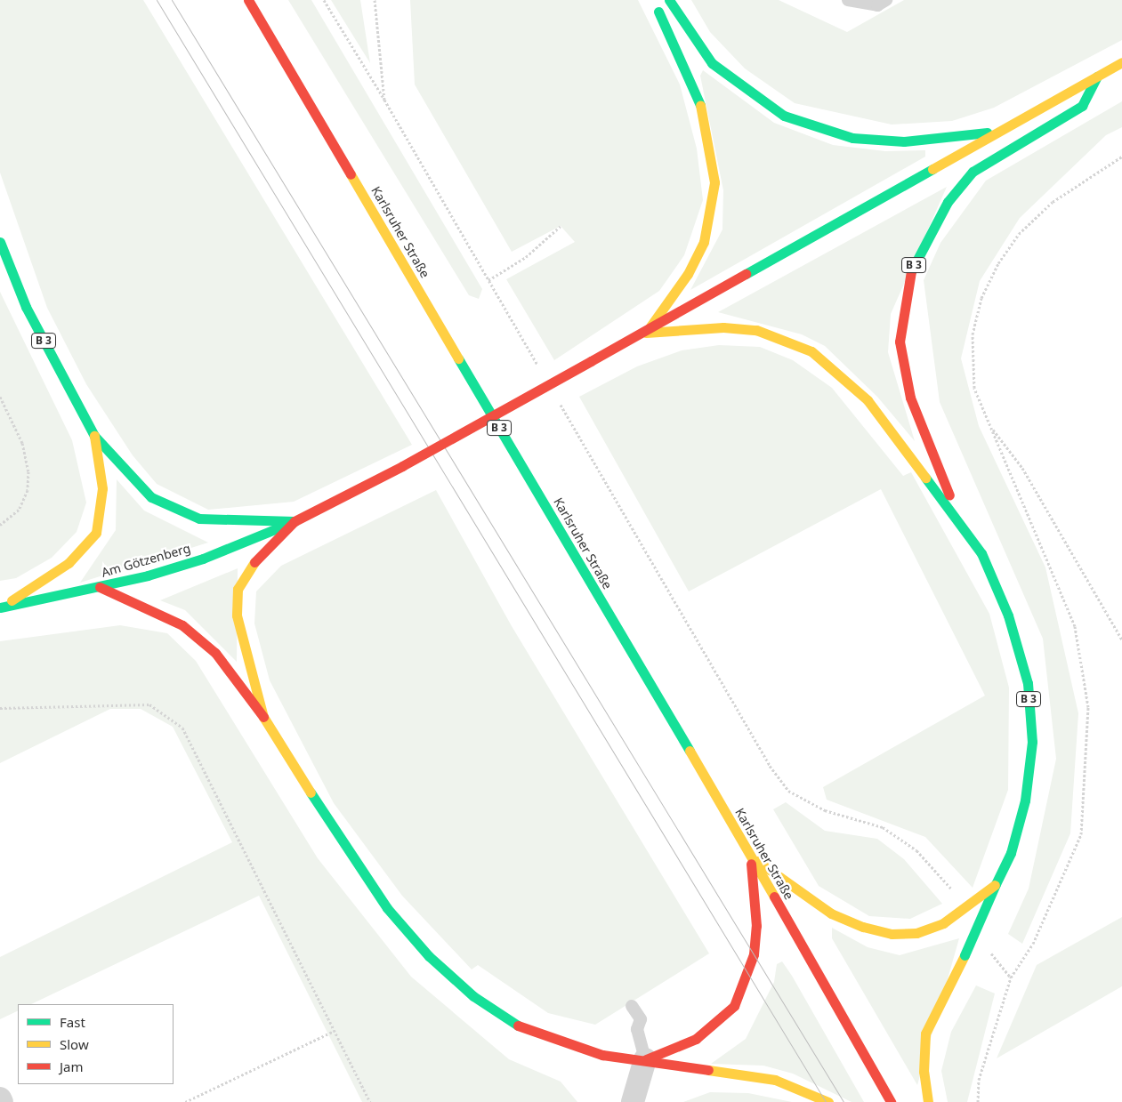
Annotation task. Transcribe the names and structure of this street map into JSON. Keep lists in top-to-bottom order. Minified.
{"streets":{"main road":["Karlsruher Straße","B 3","Am Götzenberg"]},"crossings":[["B 3","Am Götzenberg"]],"legend":["Fast","Slow","Jam"]}
